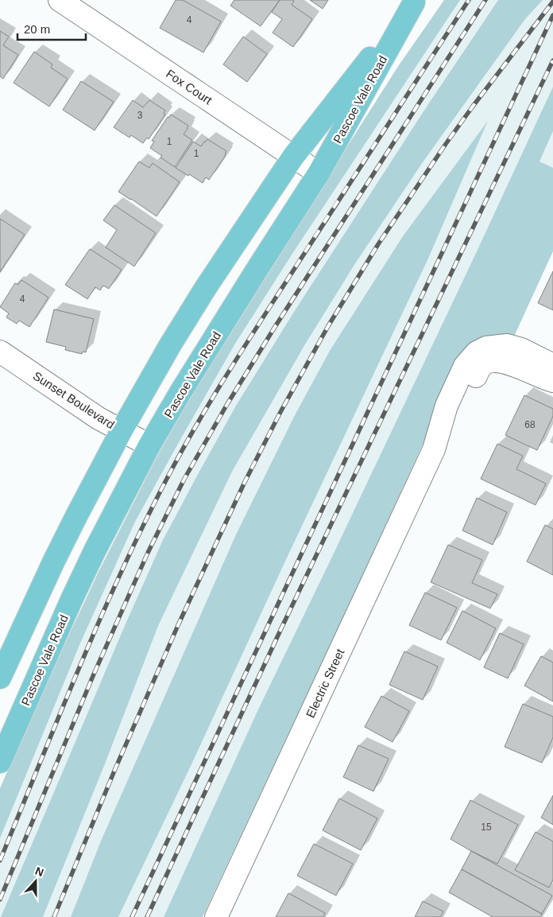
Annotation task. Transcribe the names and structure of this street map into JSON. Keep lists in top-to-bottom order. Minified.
{"streets":{"main road":["Pascoe Vale Road"],"street":["Fox Court","Sunset Boulevard","Electric Street"]},"crossings":[["Fox Court","Pascoe Vale Road"],["Pascoe Vale Road","Sunset Boulevard"]],"house_numbers":["4","3","1","1","4","68","15"],"scale_bar":"20 m","north":"top"}
